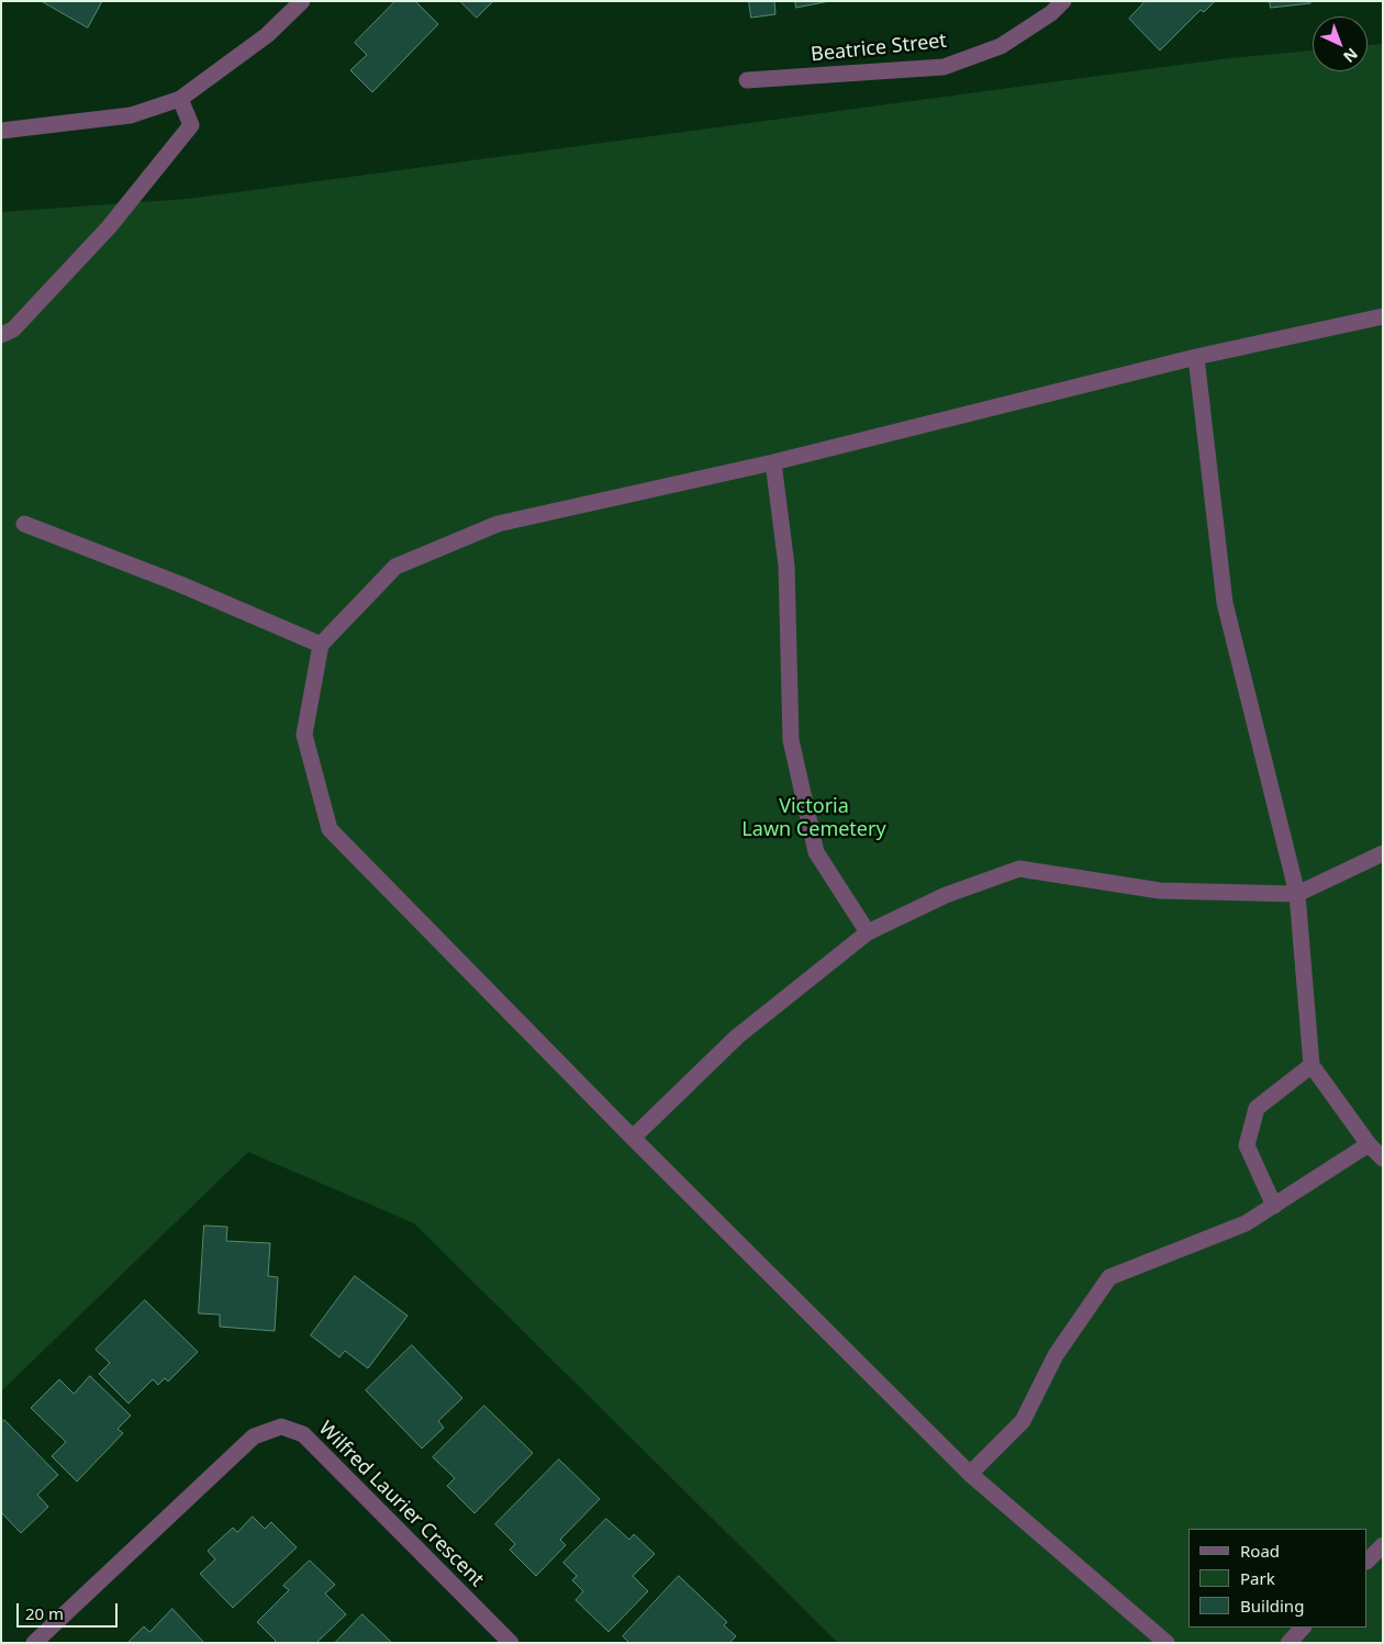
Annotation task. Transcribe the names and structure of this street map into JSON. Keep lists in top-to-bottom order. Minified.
{"streets":{"street":["Beatrice Street","Wilfred Laurier Crescent"]},"parks":["Victoria Lawn Cemetery"],"legend":["Road","Park","Building"],"scale_bar":"20 m","north":"bottom right"}
